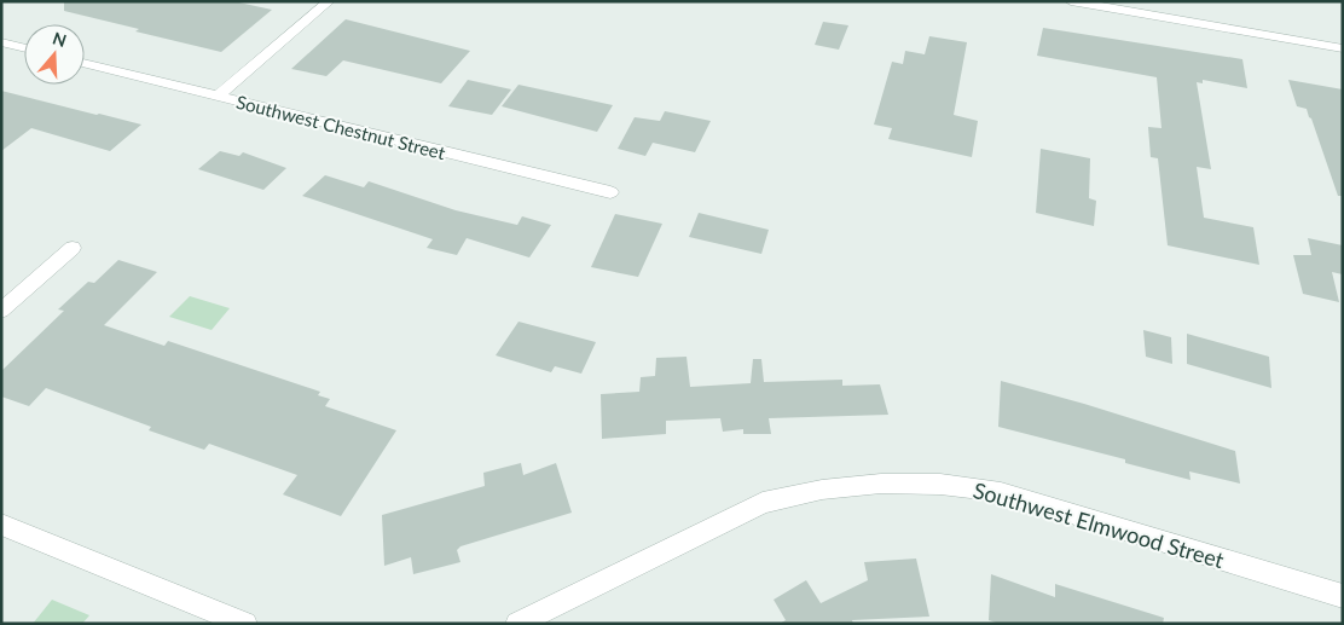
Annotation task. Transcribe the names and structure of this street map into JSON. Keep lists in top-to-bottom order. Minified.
{"streets":{"street":["Southwest Chestnut Street","Southwest Elmwood Street"]},"north":"top"}
